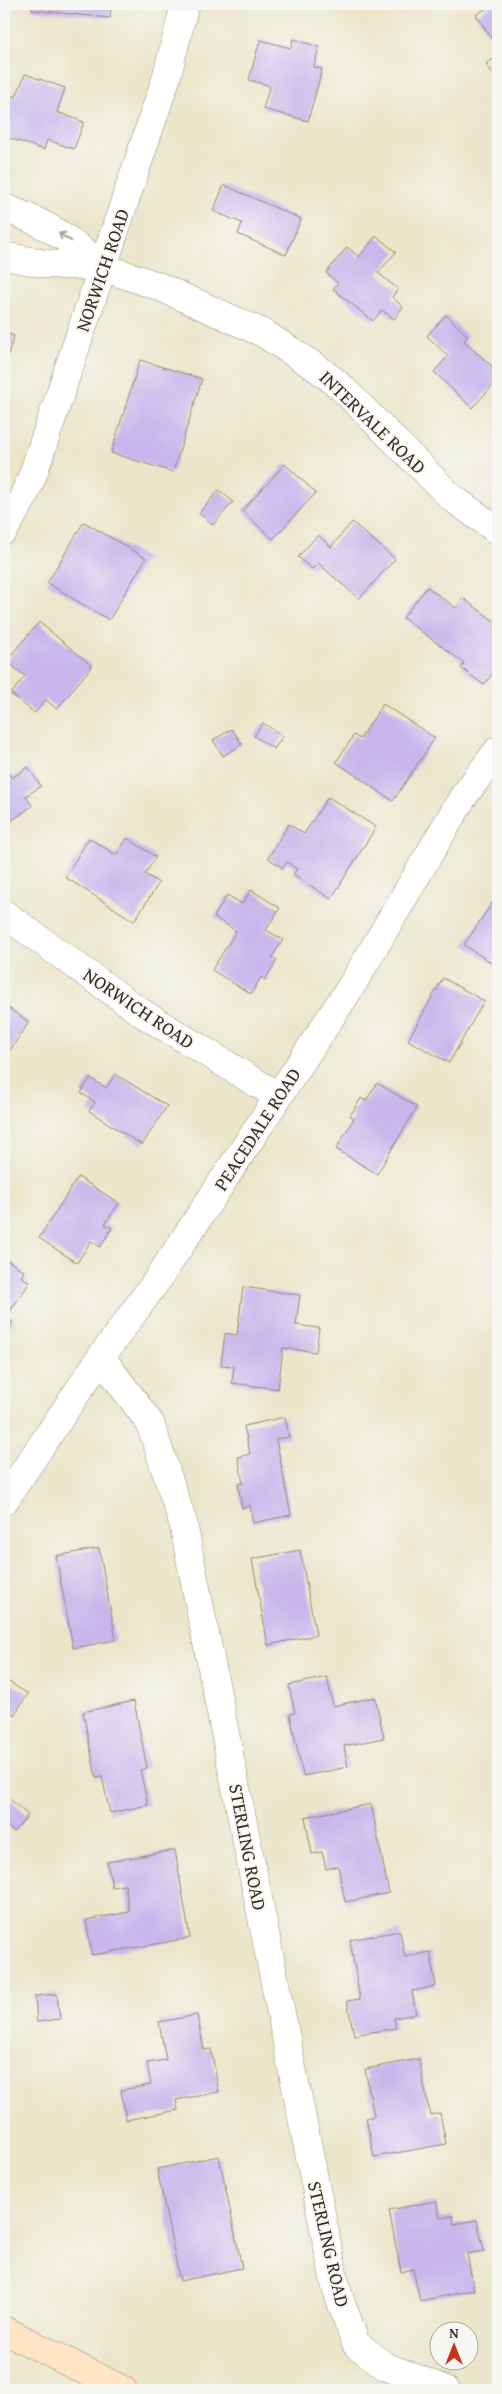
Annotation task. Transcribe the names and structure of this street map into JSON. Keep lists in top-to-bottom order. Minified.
{"streets":{"street":["NORWICH ROAD","INTERVALE ROAD","PEACEDALE ROAD","STERLING ROAD"]},"crossings":[["NORWICH ROAD","INTERVALE ROAD"],["NORWICH ROAD","PEACEDALE ROAD"],["PEACEDALE ROAD","STERLING ROAD"]],"north":"top"}
